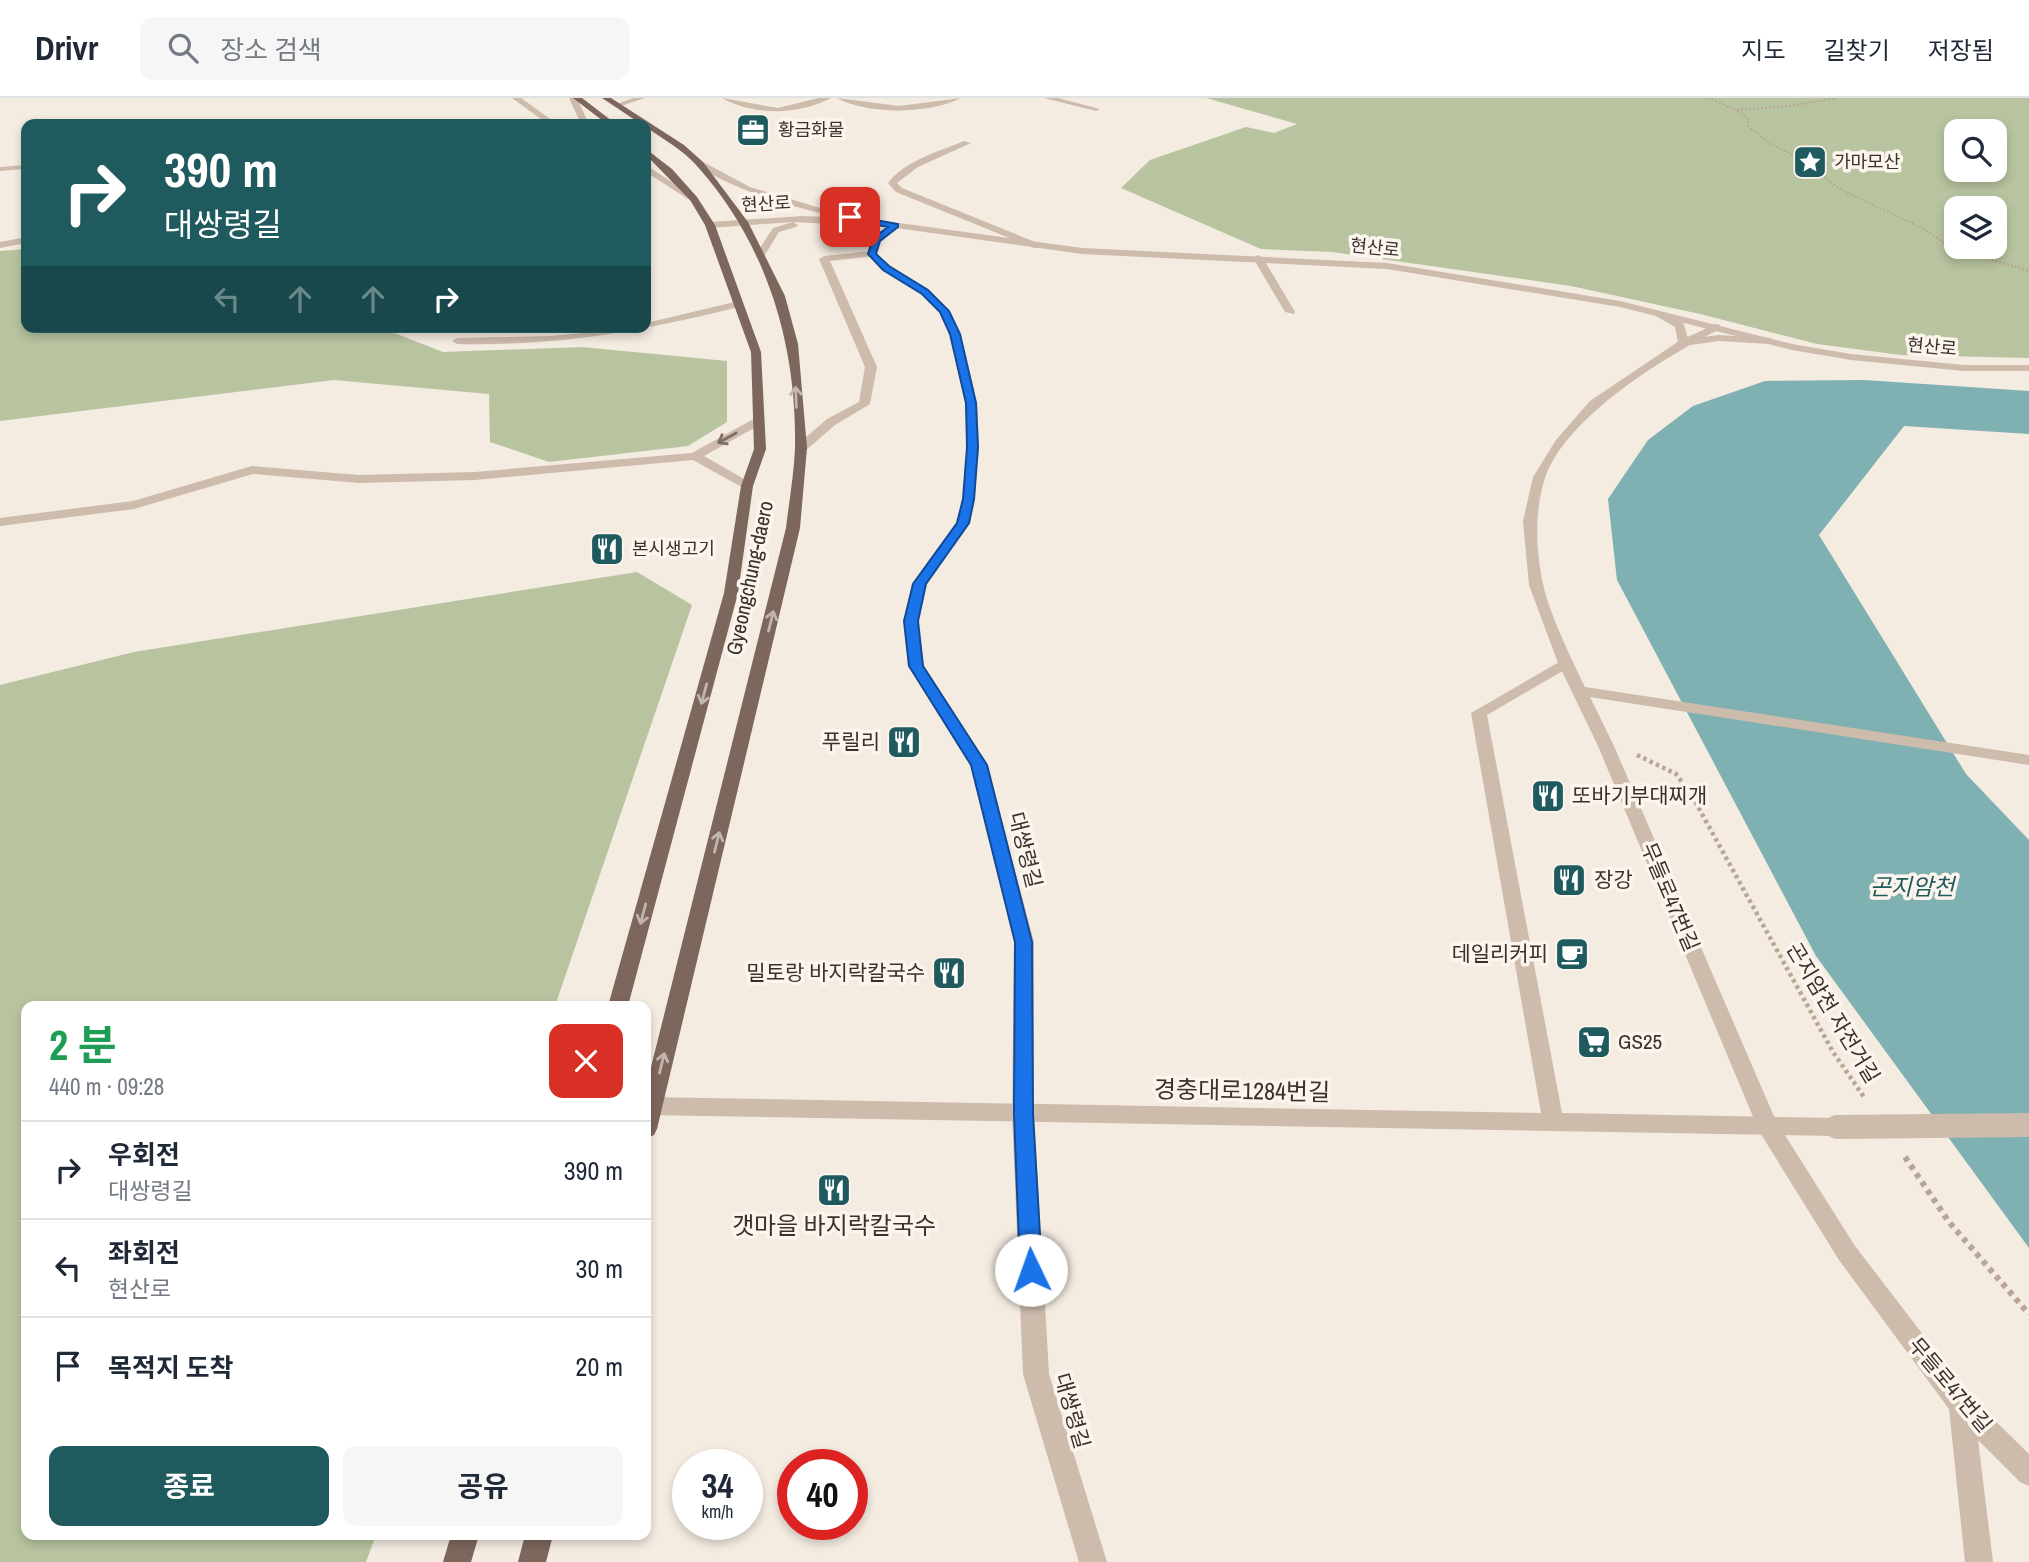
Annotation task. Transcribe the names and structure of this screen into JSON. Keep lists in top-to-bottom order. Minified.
{"streets":{"main road":["Gyeongchung-daero"],"street":["현산로","대쌍령길","무들로47번길","경충대로1284번길"],"path":["곤지암천 자전거길"]},"crossings":[["현산로","Gyeongchung-daero"],["현산로","무들로47번길"],["대쌍령길","경충대로1284번길"],["무들로47번길","곤지암천 자전거길"],["무들로47번길","경충대로1284번길"]],"water":["곤지암천"],"places":{"office":["황금화물"],"place":["가마모산"],"restaurant":["본시생고기","푸릴리","또바기부대찌개","장강","밀토랑 바지락칼국수","갯마을 바지락칼국수"],"cafe":["데일리커피"],"supermarket":["GS25"]},"page":{"header":"Drivr","search":"장소 검색","nav":["지도","길찾기","저장됨"],"turn":["390 m","대쌍령길"],"heading":["2 분","440 m · 09:28"],"list":[{"name":"우회전","note":"대쌍령길","value":"390 m"},{"name":"좌회전","note":"현산로","value":"30 m"},{"name":"목적지 도착","value":"20 m"}],"buttons":["종료","공유"],"speed":"34 km/h","limit":"40"}}
